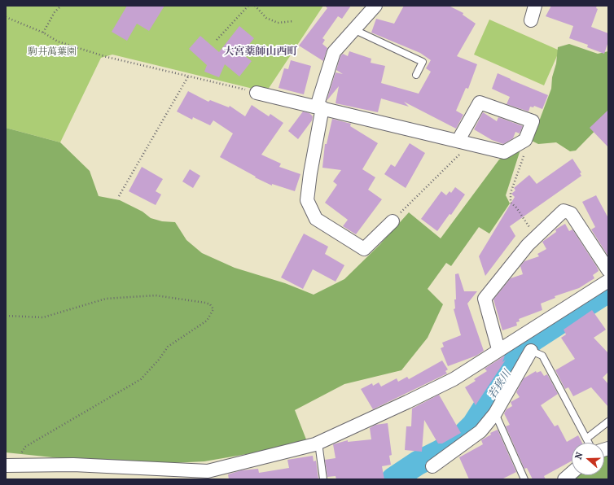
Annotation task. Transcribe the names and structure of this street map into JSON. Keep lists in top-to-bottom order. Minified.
{"districts":["大宮薬師山西町"],"water":["若狭川"],"parks":["駒井萬葉園"],"north":"left"}
